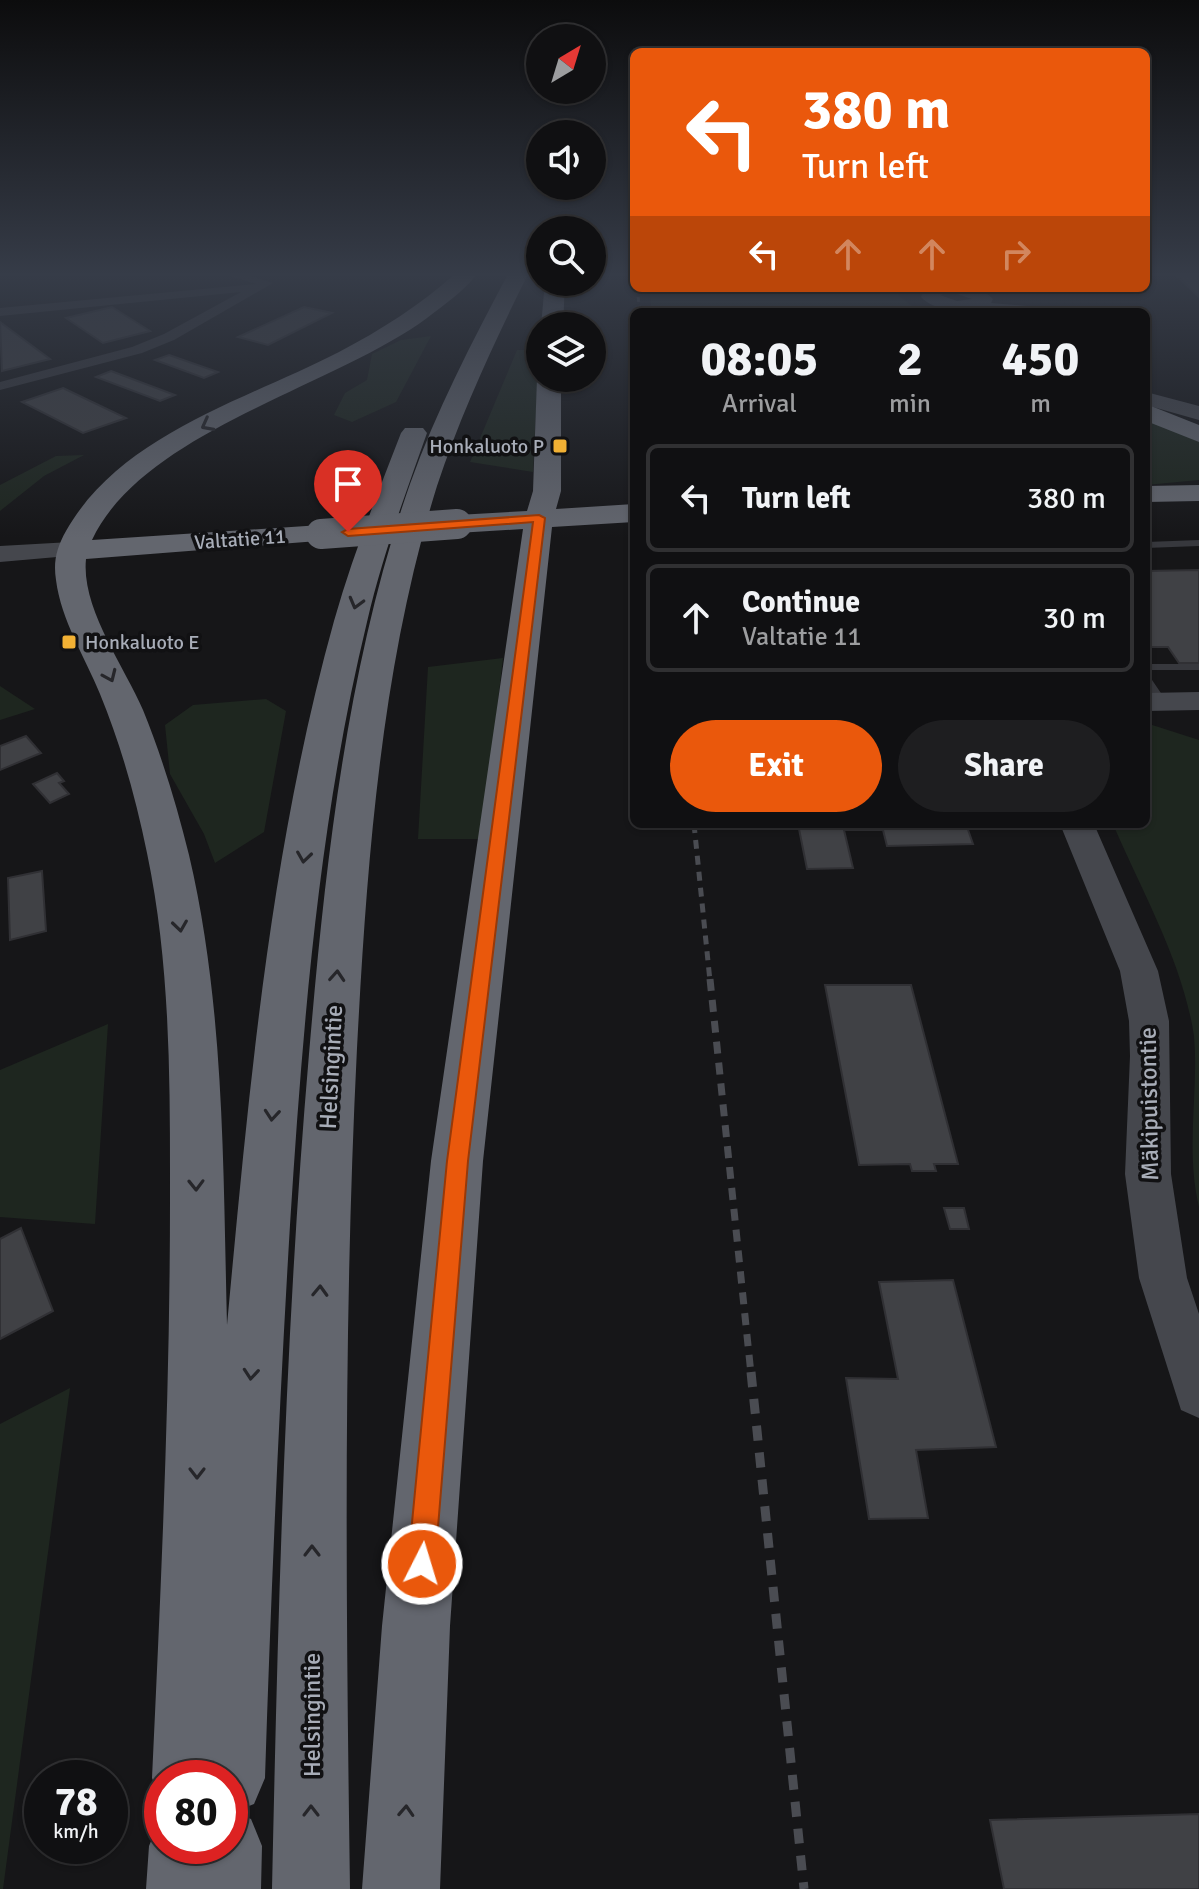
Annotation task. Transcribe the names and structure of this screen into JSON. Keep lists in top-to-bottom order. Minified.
{"streets":{"highway":["Valtatie 11","Helsingintie"],"street":["Mäkipuistontie"]},"places":{"transit":["Honkaluoto P","Honkaluoto E"]},"north":"top right","page":{"turn":["380 m","Turn left"],"eta":["08:05","Arrival","2","min","450","m"],"list":[{"name":"Turn left","value":"380 m"},{"name":"Continue","note":"Valtatie 11","value":"30 m"}],"buttons":["Exit","Share"],"speed":"78 km/h","limit":"80"}}
